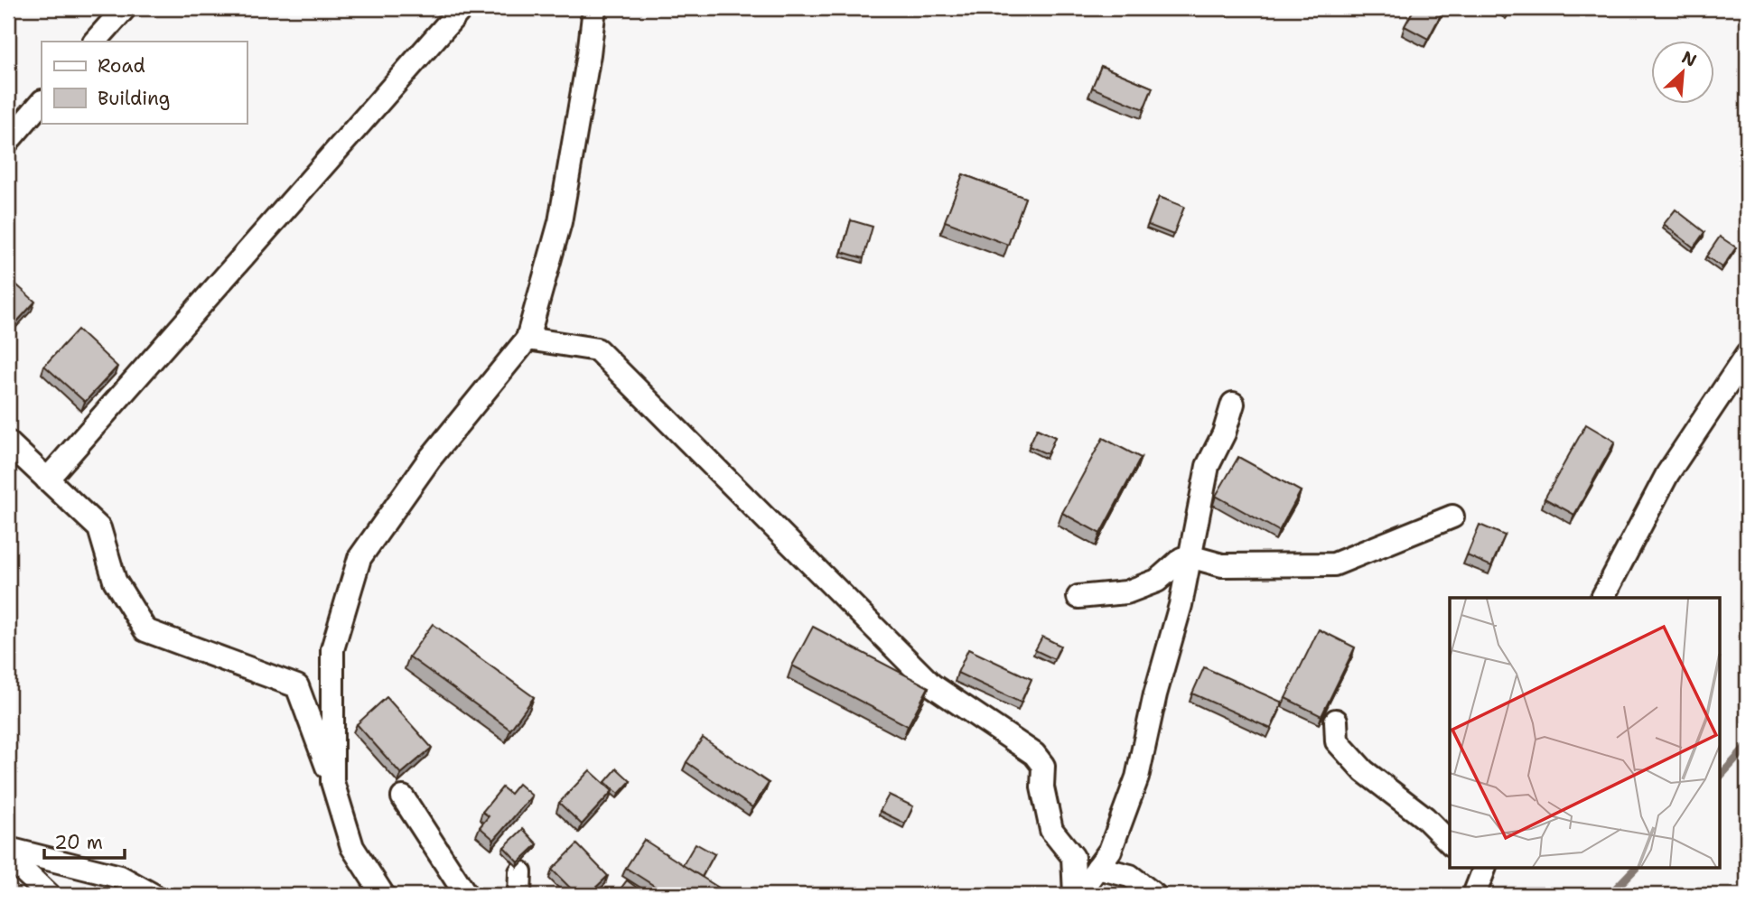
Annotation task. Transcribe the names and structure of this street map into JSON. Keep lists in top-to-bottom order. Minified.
{"legend":["Road","Building"],"scale_bar":"20 m","north":"top right"}
